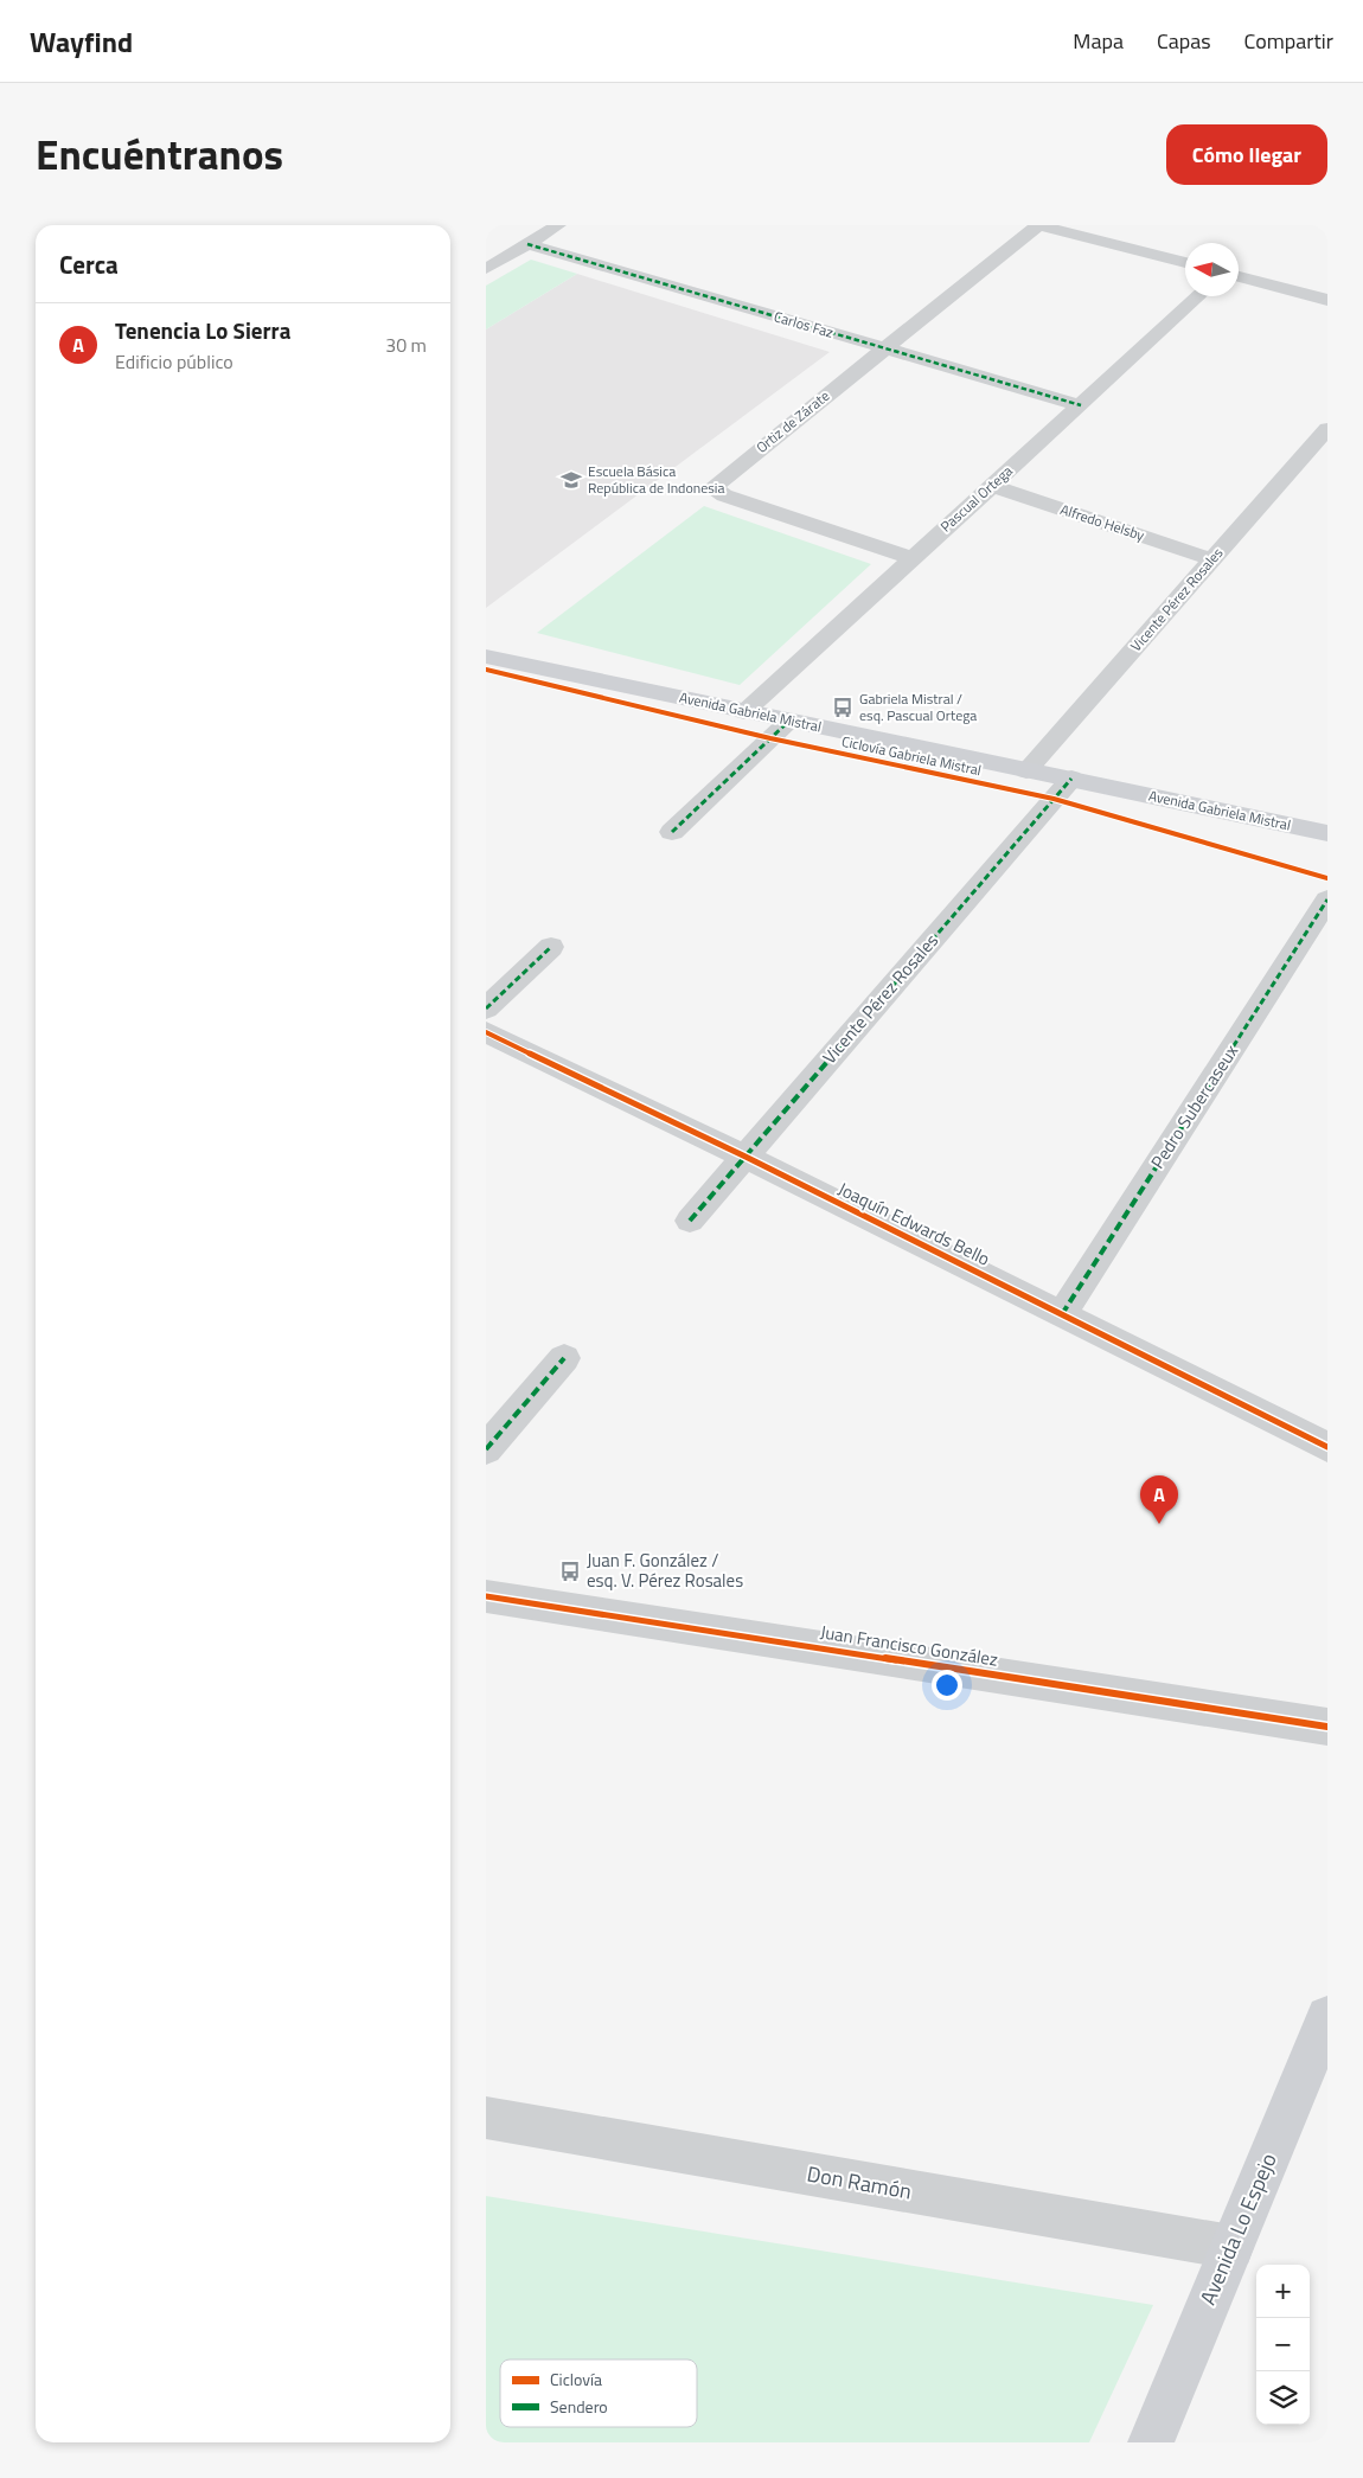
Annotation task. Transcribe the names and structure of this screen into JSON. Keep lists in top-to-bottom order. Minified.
{"streets":{"main road":["Avenida Gabriela Mistral","Avenida Lo Espejo"],"street":["Carlos Faz","Ortiz de Zárate","Pascual Ortega","Alfredo Helsby","Vicente Pérez Rosales","Pedro Subercaseux","Joaquín Edwards Bello","Juan Francisco González","Don Ramón"],"cycle path":["Ciclovía Gabriela Mistral"]},"crossings":[["Carlos Faz","Ortiz de Zárate"],["Carlos Faz","Pascual Ortega"],["Ortiz de Zárate","Pascual Ortega"],["Pascual Ortega","Alfredo Helsby"],["Pascual Ortega","Avenida Gabriela Mistral"],["Alfredo Helsby","Vicente Pérez Rosales"],["Vicente Pérez Rosales","Avenida Gabriela Mistral"],["Vicente Pérez Rosales","Joaquín Edwards Bello"],["Pedro Subercaseux","Joaquín Edwards Bello"],["Don Ramón","Avenida Lo Espejo"]],"places":{"school or university":["Escuela Básica República de Indonesia"],"bus stop":["Gabriela Mistral / esq. Pascual Ortega","Juan F. González / esq. V. Pérez Rosales"]},"legend":["Ciclovía","Sendero"],"north":"left","page":{"header":"Wayfind","nav":["Mapa","Capas","Compartir"],"title":"Encuéntranos","buttons":"Cómo llegar","heading":"Cerca","list":[{"mark":"A","name":"Tenencia Lo Sierra","note":"Edificio público","value":"30 m"}],"pins":"A","map_buttons":["+","−"]}}
